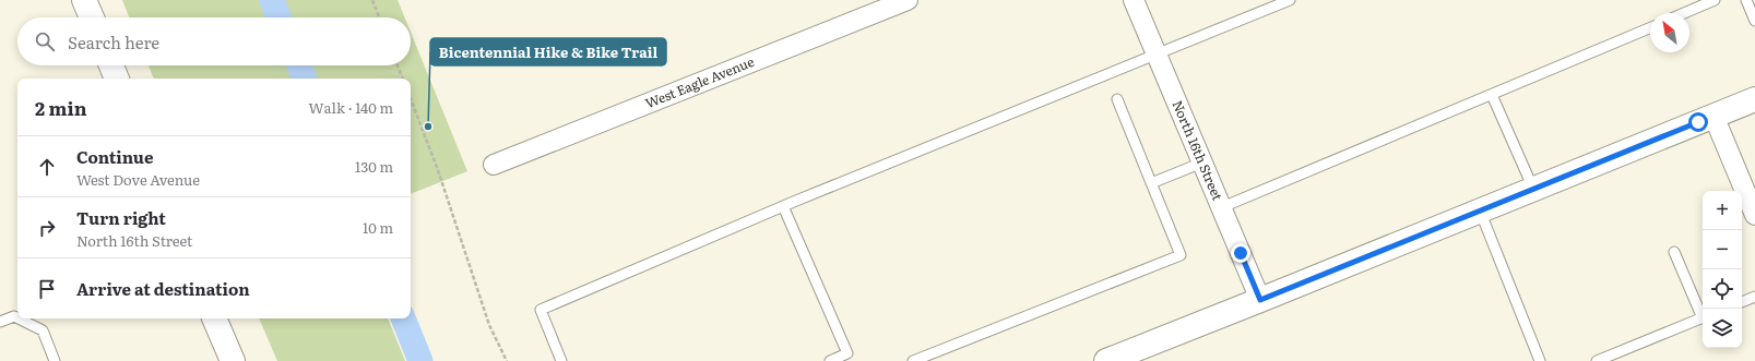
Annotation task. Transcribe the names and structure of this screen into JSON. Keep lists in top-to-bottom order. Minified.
{"streets":{"street":["West Eagle Avenue","North 16th Street"]},"places":["Bicentennial Hike & Bike Trail"],"north":"top left","page":{"search":"Search here","heading":["2 min","Walk · 140 m"],"list":[["Continue","West Dove Avenue","130 m"],["Turn right","North 16th Street","10 m"],"Arrive at destination"],"map_buttons":["+","−"]}}
